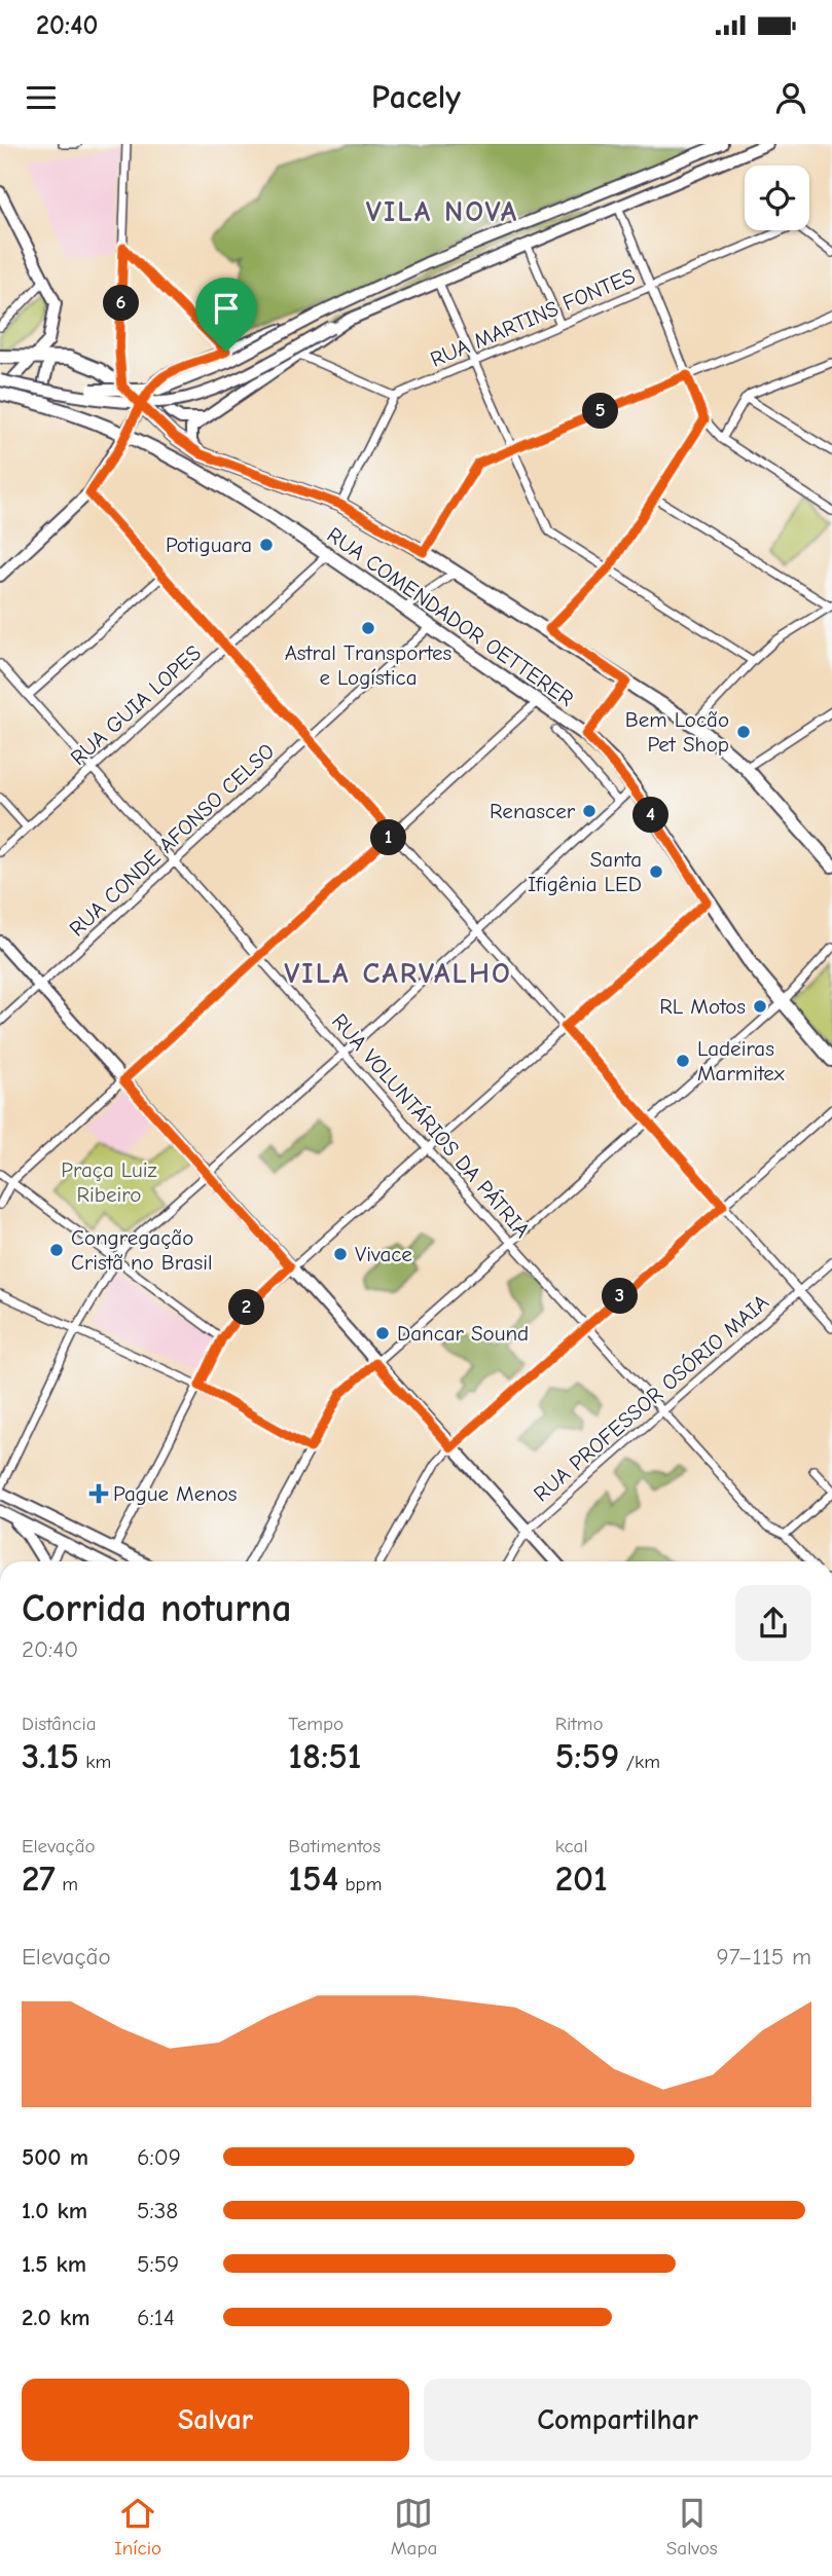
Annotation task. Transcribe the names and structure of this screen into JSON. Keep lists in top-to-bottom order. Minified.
{"streets":{"main road":["RUA COMENDADOR OETTERER"],"street":["RUA MARTINS FONTES","RUA GUIA LOPES","RUA CONDE AFONSO CELSO","RUA VOLUNTÁRIOS DA PÁTRIA","RUA PROFESSOR OSÓRIO MAIA"]},"crossings":[["RUA COMENDADOR OETTERER","RUA GUIA LOPES"],["RUA COMENDADOR OETTERER","RUA CONDE AFONSO CELSO"],["RUA GUIA LOPES","RUA VOLUNTÁRIOS DA PÁTRIA"],["RUA CONDE AFONSO CELSO","RUA VOLUNTÁRIOS DA PÁTRIA"],["RUA VOLUNTÁRIOS DA PÁTRIA","RUA PROFESSOR OSÓRIO MAIA"]],"districts":["VILA NOVA","VILA CARVALHO"],"parks":["Praça Luiz Ribeiro"],"places":{"other":["Potiguara","Astral Transportes e Logística","Bem Locão Pet Shop","Renascer","Santa Ifigênia LED","RL Motos","Ladeiras Marmitex","Congregação Cristã no Brasil","Vivace","Dancar Sound"],"health":["Pague Menos"]},"page":{"status":"20:40","header":"Pacely","pins":["6","5","4","1","3","2"],"heading":["Corrida noturna","20:40"],"stats":[["Distância","3.15 km"],["Tempo","18:51"],["Ritmo","5:59 /km"],["Elevação","27 m"],["Batimentos","154 bpm"],["kcal","201"]],"chart":["Elevação","97–115 m"],"list":[{"name":"500 m","note":"6:09"},{"name":"1.0 km","note":"5:38"},{"name":"1.5 km","note":"5:59"},{"name":"2.0 km","note":"6:14"}],"buttons":["Salvar","Compartilhar"],"tabs":["Início","Mapa","Salvos"]}}
